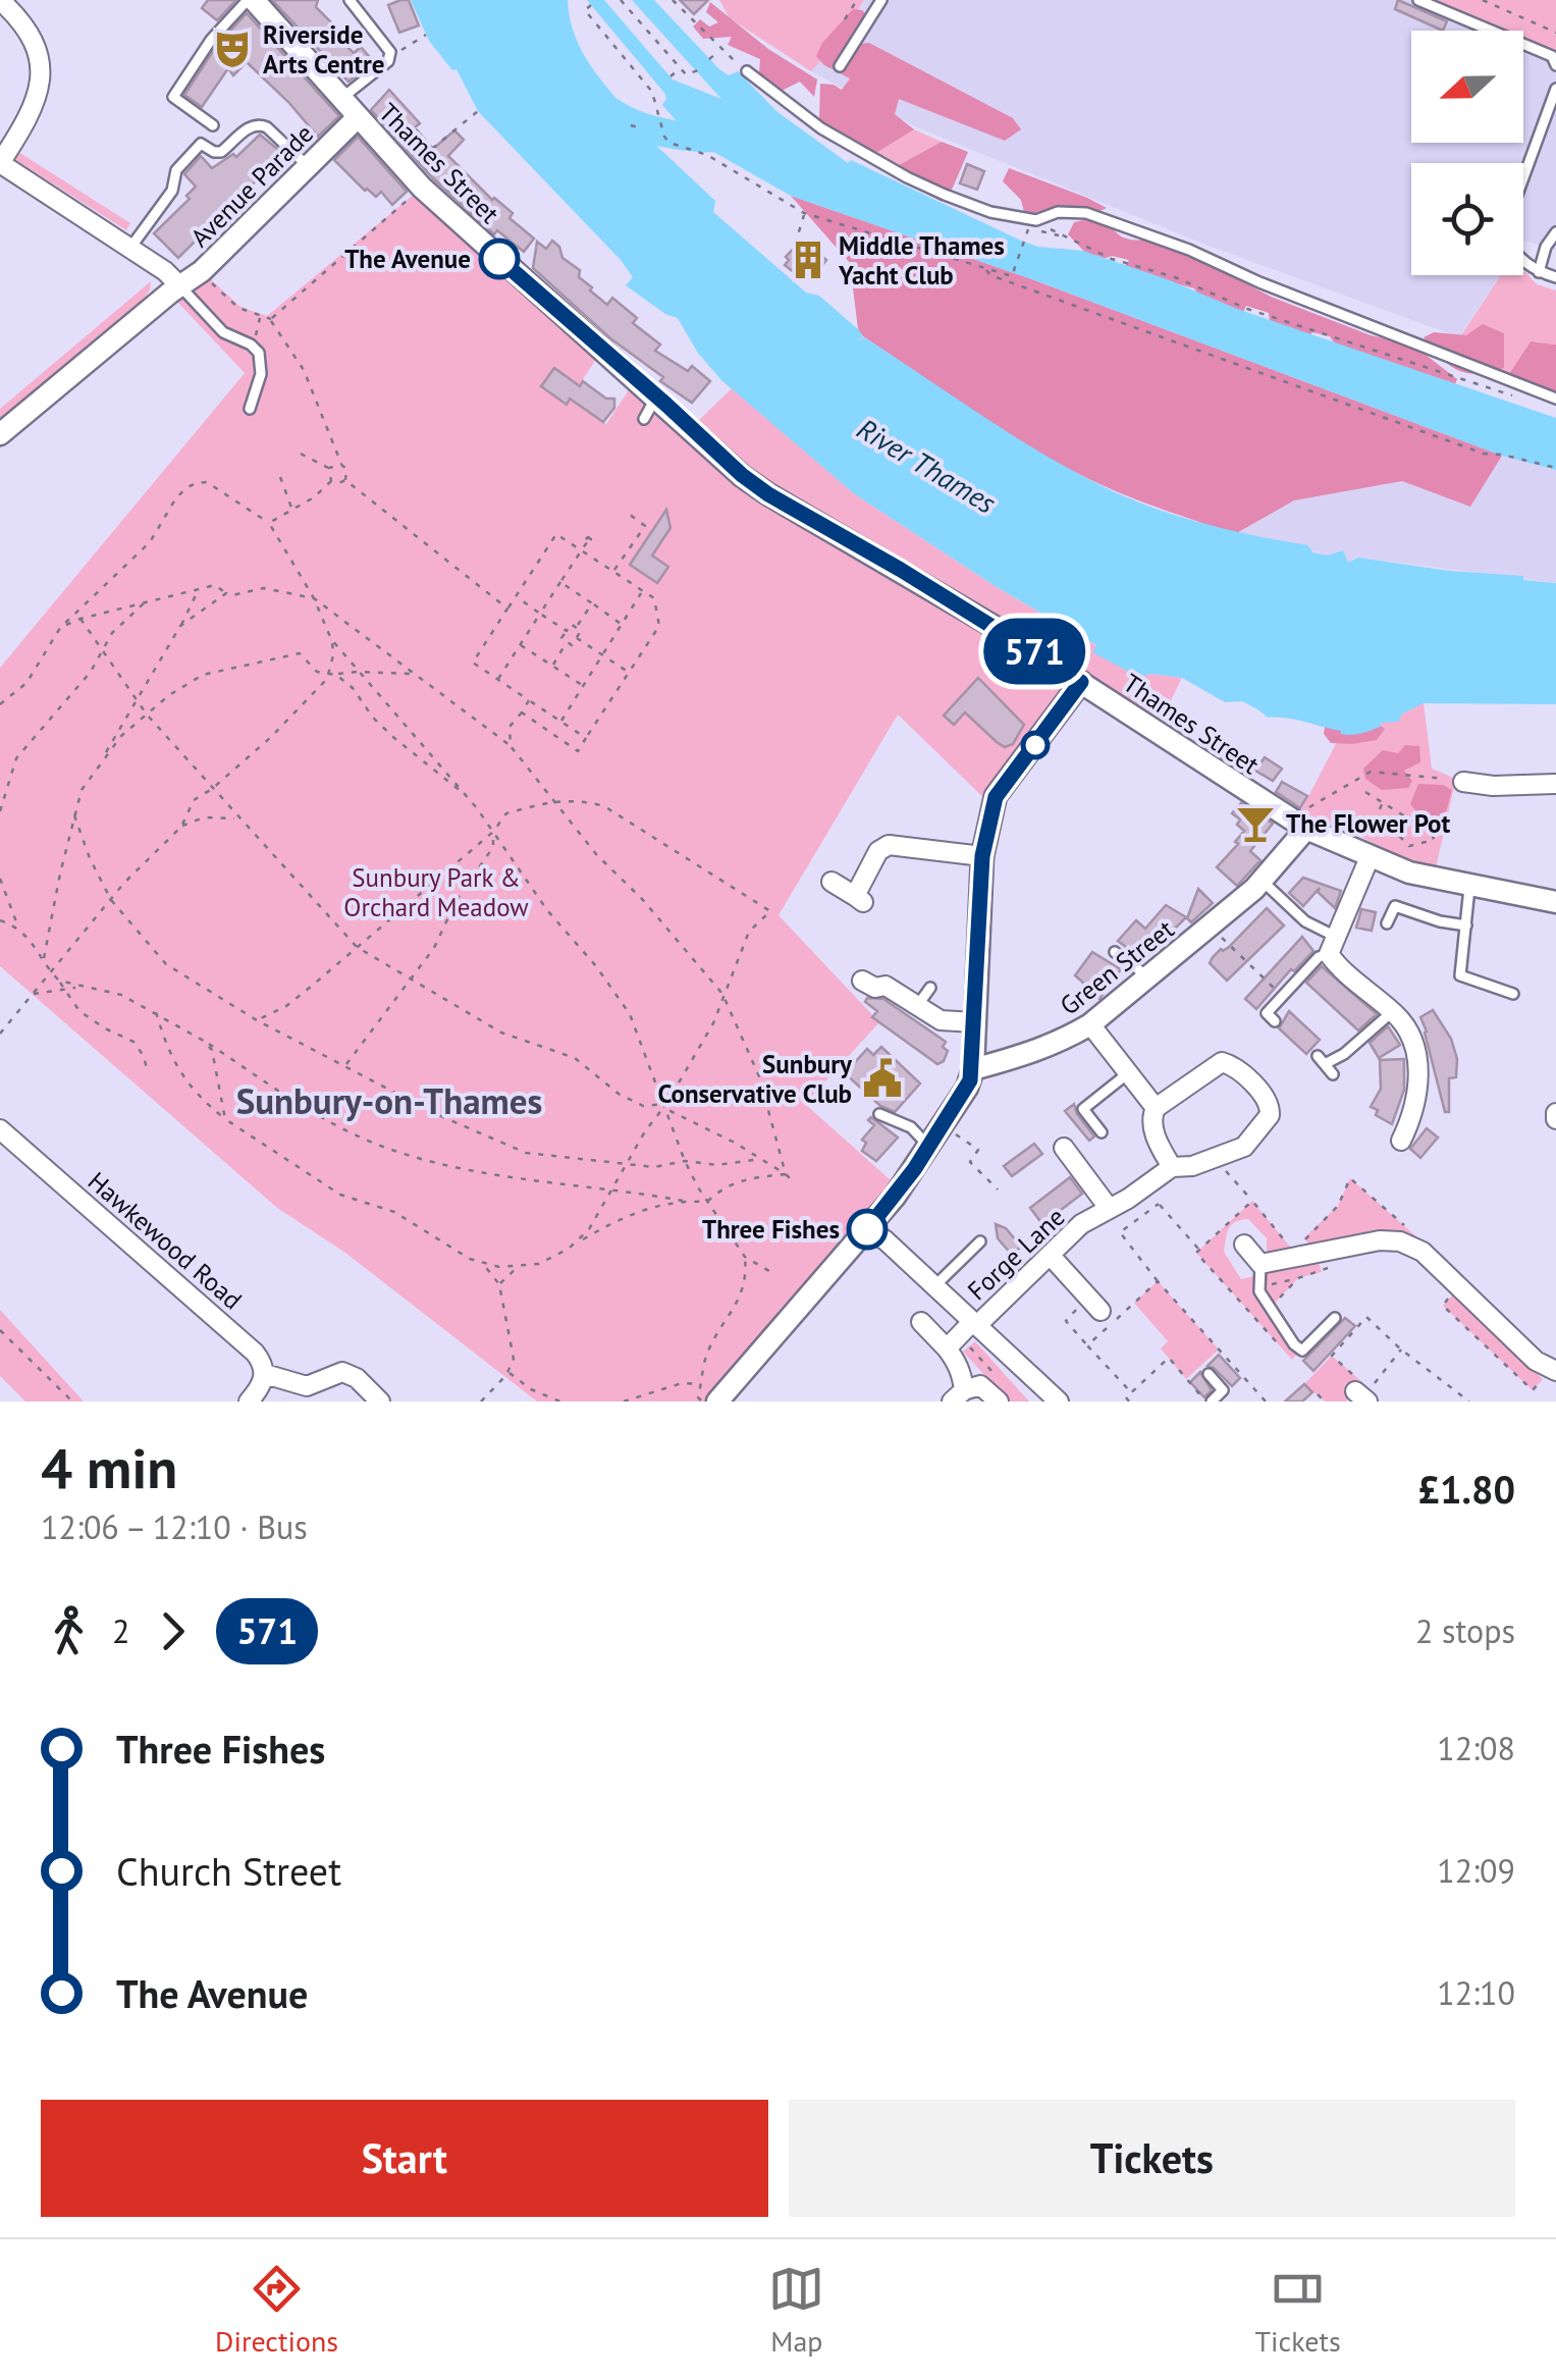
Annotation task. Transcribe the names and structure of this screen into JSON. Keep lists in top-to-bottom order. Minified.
{"streets":{"street":["Thames Street","Avenue Parade","Green Street","Hawkewood Road","Forge Lane"]},"crossings":[["Thames Street","Avenue Parade"],["Thames Street","Green Street"]],"districts":["Sunbury-on-Thames"],"water":["River Thames"],"parks":["Sunbury Park & Orchard Meadow"],"places":{"theatre":["Riverside Arts Centre"],"other":["The Avenue","Three Fishes"],"building":["Middle Thames Yacht Club"],"bar":["The Flower Pot"],"public building":["Sunbury Conservative Club"]},"lines":["bus line 571"],"north":"left","page":{"on_map":"571","heading":["4 min","12:06 – 12:10 · Bus","£1.80"],"legs":["2","571","2 stops"],"list":[{"name":"Three Fishes","value":"12:08"},{"name":"Church Street","value":"12:09"},{"name":"The Avenue","value":"12:10"}],"buttons":["Start","Tickets"],"tabs":["Directions","Map","Tickets"]}}
